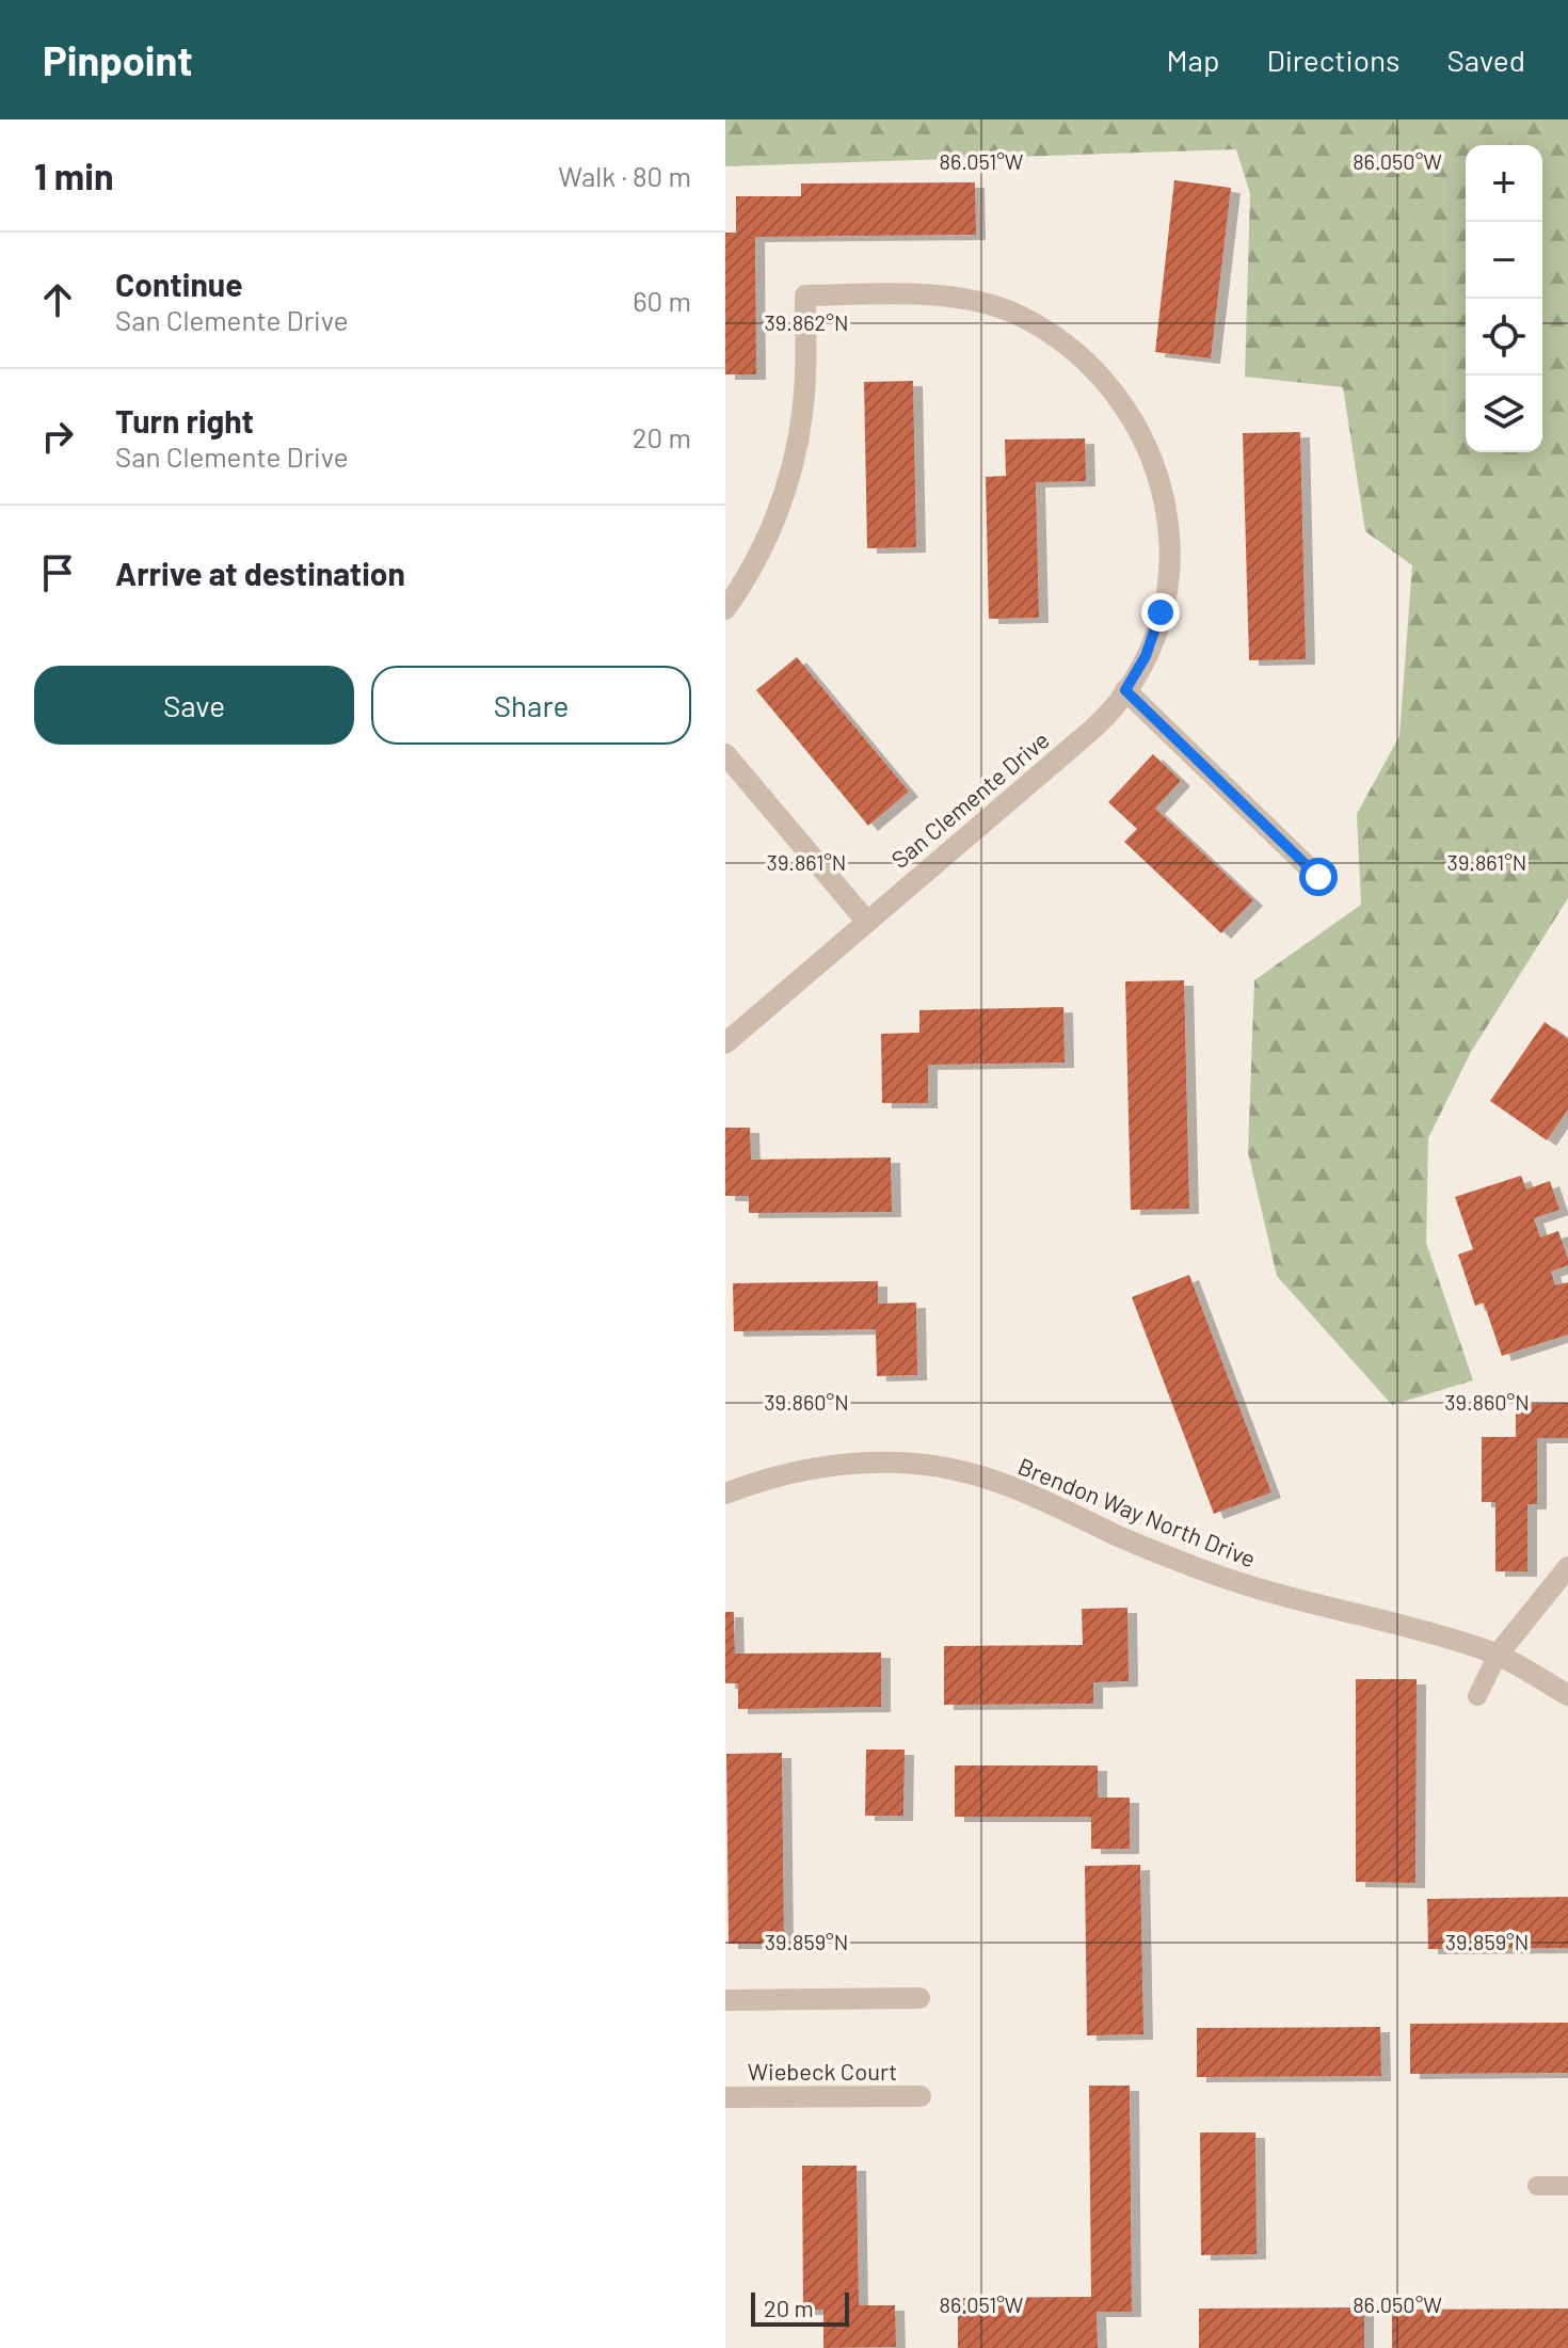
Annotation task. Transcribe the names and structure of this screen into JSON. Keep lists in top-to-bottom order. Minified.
{"streets":{"street":["San Clemente Drive","Brendon Way North Drive","Wiebeck Court"]},"scale_bar":"20 m","page":{"header":"Pinpoint","nav":["Map","Directions","Saved"],"heading":["1 min","Walk · 80 m"],"map_buttons":["+","−"],"list":[["Continue","San Clemente Drive","60 m"],["Turn right","San Clemente Drive","20 m"],"Arrive at destination"],"buttons":["Save","Share"],"scale":"20 m"},"coordinates":["86.051°W","86.050°W","39.862°N","39.861°N","39.860°N","39.859°N"]}
